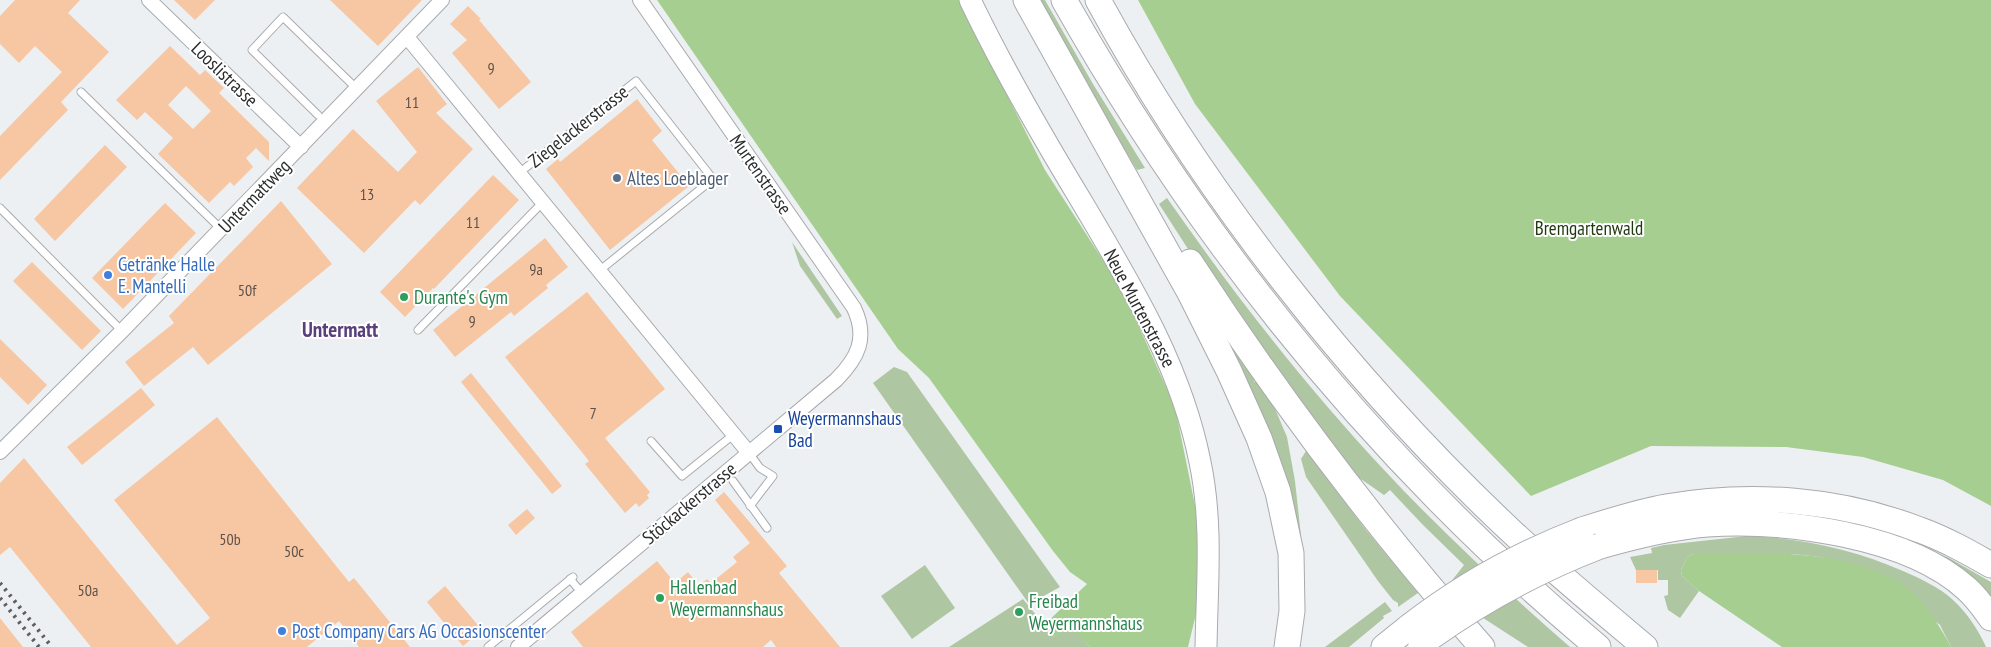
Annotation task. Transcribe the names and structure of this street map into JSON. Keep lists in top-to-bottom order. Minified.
{"streets":{"main road":["Neue Murtenstrasse"],"street":["Looslistrasse","Ziegelackerstrasse","Murtenstrasse","Untermattweg","Stöckackerstrasse"]},"crossings":[["Looslistrasse","Untermattweg"],["Ziegelackerstrasse","Untermattweg"],["Ziegelackerstrasse","Stöckackerstrasse"],["Murtenstrasse","Stöckackerstrasse"]],"districts":["Untermatt"],"parks":["Bremgartenwald"],"places":{"other":["Altes Loeblager","Getränke Halle E. Mantelli","Durante's Gym","Hallenbad Weyermannshaus","Freibad Weyermannshaus","Post Company Cars AG Occasionscenter"],"transit":["Weyermannshaus Bad"]},"house_numbers":["9","11","13","11","9a","50f","9","7","50b","50c","50a"]}
